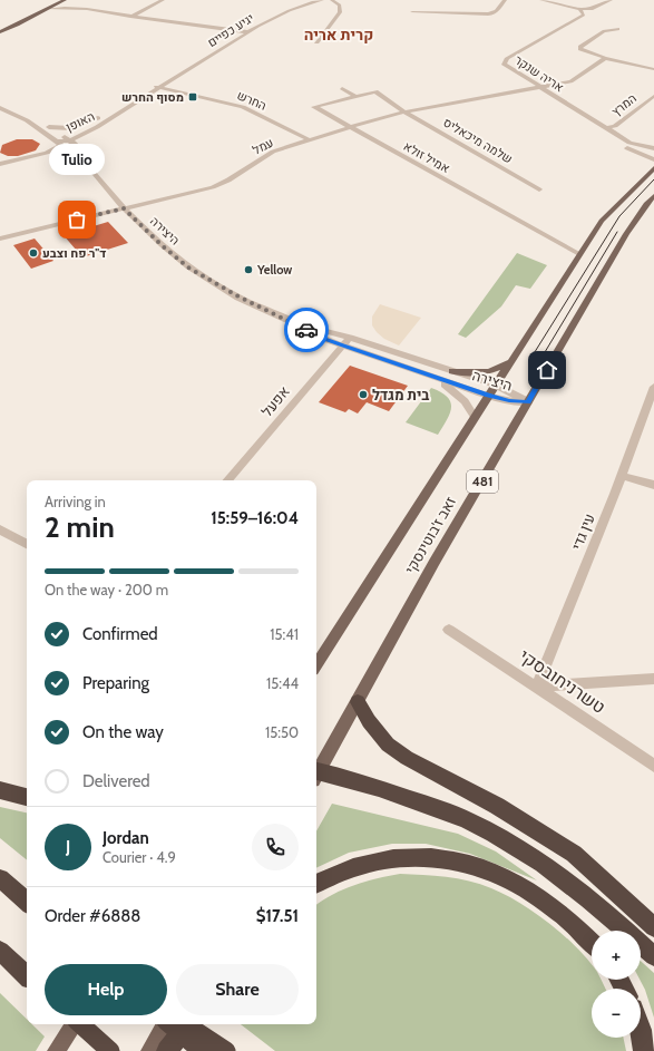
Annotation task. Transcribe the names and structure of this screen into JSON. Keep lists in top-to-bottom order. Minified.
{"streets":{"main road":["481","זאב ז'בוטינסקי"],"street":["יגיע כפיים","אריה שנקר","החרש","המרץ","האופן","שלמה מיכאליס","עמל","אמיל זולא","היצירה","אפעל","עין גדי","טשרניחובסקי"]},"crossings":[["יגיע כפיים","החרש"],["יגיע כפיים","האופן"],["אריה שנקר","המרץ"],["אריה שנקר","עמל"],["החרש","האופן"],["החרש","עמל"],["האופן","היצירה"],["שלמה מיכאליס","עמל"],["שלמה מיכאליס","אמיל זולא"],["עמל","אמיל זולא"],["עמל","היצירה"],["אמיל זולא","זאב ז'בוטינסקי"],["היצירה","אפעל"],["היצירה","זאב ז'בוטינסקי"],["עין גדי","טשרניחובסקי"]],"districts":["קרית אריה"],"places":{"transit":["מסוף החרש"],"other":["Tulio","ד\"ר פח וצבע","Yellow","בית מגדל"]},"page":{"bubble":"Tulio","heading":["2 min","Arriving in","15:59–16:04"],"panel":["Jordan","Courier · 4.9","Order #6888","$17.51"],"bar":"On the way · 200 m","list":[["Confirmed","15:41"],["Preparing","15:44"],["On the way","15:50"],"Delivered"],"round":"J","map_buttons":["+","−"],"buttons":["Help","Share"]}}
